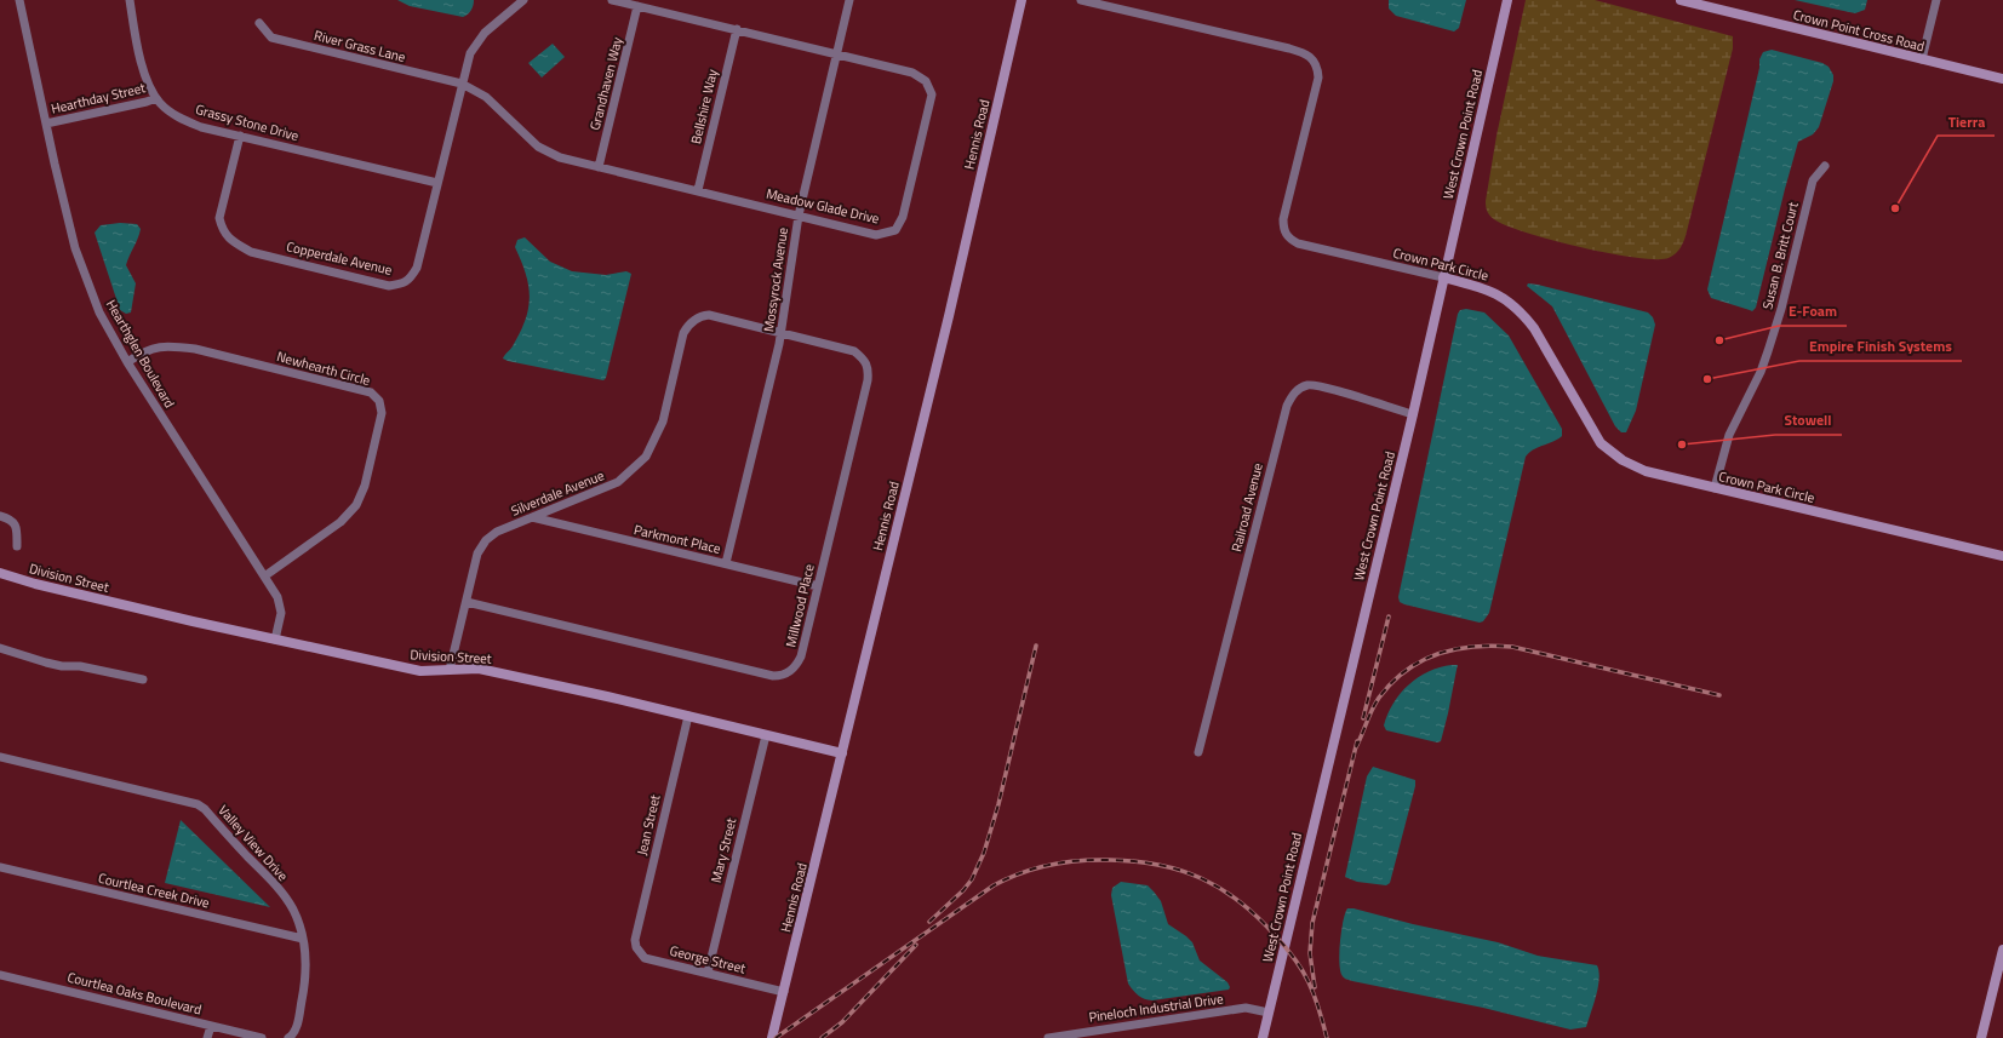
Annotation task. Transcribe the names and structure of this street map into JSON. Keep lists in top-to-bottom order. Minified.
{"streets":{"street":["Crown Point Cross Road","River Grass Lane","Grandhaven Way","Hearthday Street","Bellshire Way","Grassy Stone Drive","Hennis Road","West Crown Point Road","Meadow Glade Drive","Susan B. Britt Court","Copperdale Avenue","Crown Park Circle","Mossyrock Avenue","Hearthglen Boulevard","Newhearth Circle","Silverdale Avenue","Railroad Avenue","Parkmont Place","Division Street","Millwood Place","Jean Street","Valley View Drive","Mary Street","Courtlea Creek Drive","George Street","Courtlea Oaks Boulevard","Pineloch Industrial Drive"]},"crossings":[["River Grass Lane","Meadow Glade Drive"],["River Grass Lane","Copperdale Avenue"],["Grandhaven Way","Meadow Glade Drive"],["Hearthday Street","Grassy Stone Drive"],["Hearthday Street","Hearthglen Boulevard"],["Bellshire Way","Meadow Glade Drive"],["Grassy Stone Drive","Copperdale Avenue"],["Hennis Road","Division Street"],["Hennis Road","George Street"],["West Crown Point Road","Crown Park Circle"],["West Crown Point Road","Railroad Avenue"],["West Crown Point Road","Pineloch Industrial Drive"],["Meadow Glade Drive","Copperdale Avenue"],["Meadow Glade Drive","Mossyrock Avenue"],["Susan B. Britt Court","Crown Park Circle"],["Mossyrock Avenue","Silverdale Avenue"],["Mossyrock Avenue","Parkmont Place"],["Mossyrock Avenue","Millwood Place"],["Hearthglen Boulevard","Newhearth Circle"],["Hearthglen Boulevard","Division Street"],["Silverdale Avenue","Parkmont Place"],["Silverdale Avenue","Division Street"],["Silverdale Avenue","Millwood Place"],["Parkmont Place","Millwood Place"],["Division Street","Jean Street"],["Division Street","Mary Street"],["Jean Street","George Street"],["Valley View Drive","Courtlea Creek Drive"],["Mary Street","George Street"]],"places":["Tierra","E-Foam","Empire Finish Systems","Stowell"]}
